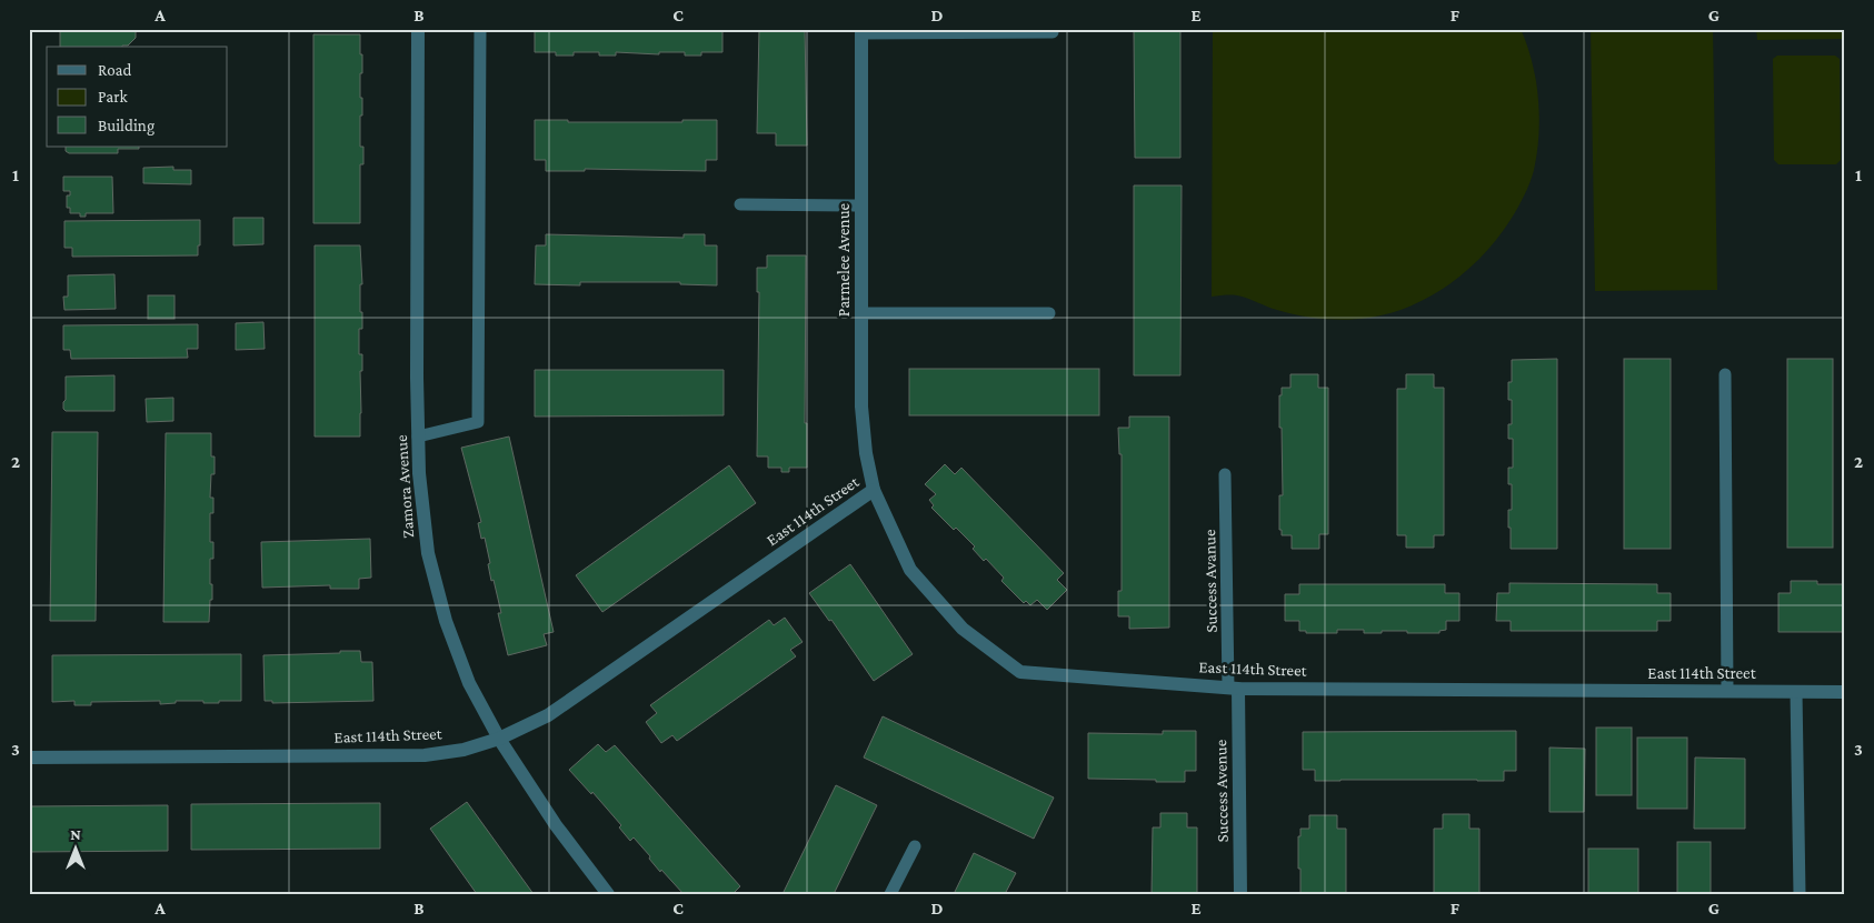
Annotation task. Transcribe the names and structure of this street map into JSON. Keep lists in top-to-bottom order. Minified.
{"streets":{"street":["Parmelee Avenue","Zamora Avenue","East 114th Street","Success Avenue"],"lane":["Success Avanue"]},"crossings":[["Parmelee Avenue","East 114th Street"],["Zamora Avenue","East 114th Street"],["East 114th Street","Success Avanue"],["East 114th Street","Success Avenue"],["Success Avanue","Success Avenue"]],"legend":["Road","Park","Building"],"north":"top","grid":{"columns":["A","B","C","D","E","F","G"],"rows":["1","2","3"]}}
